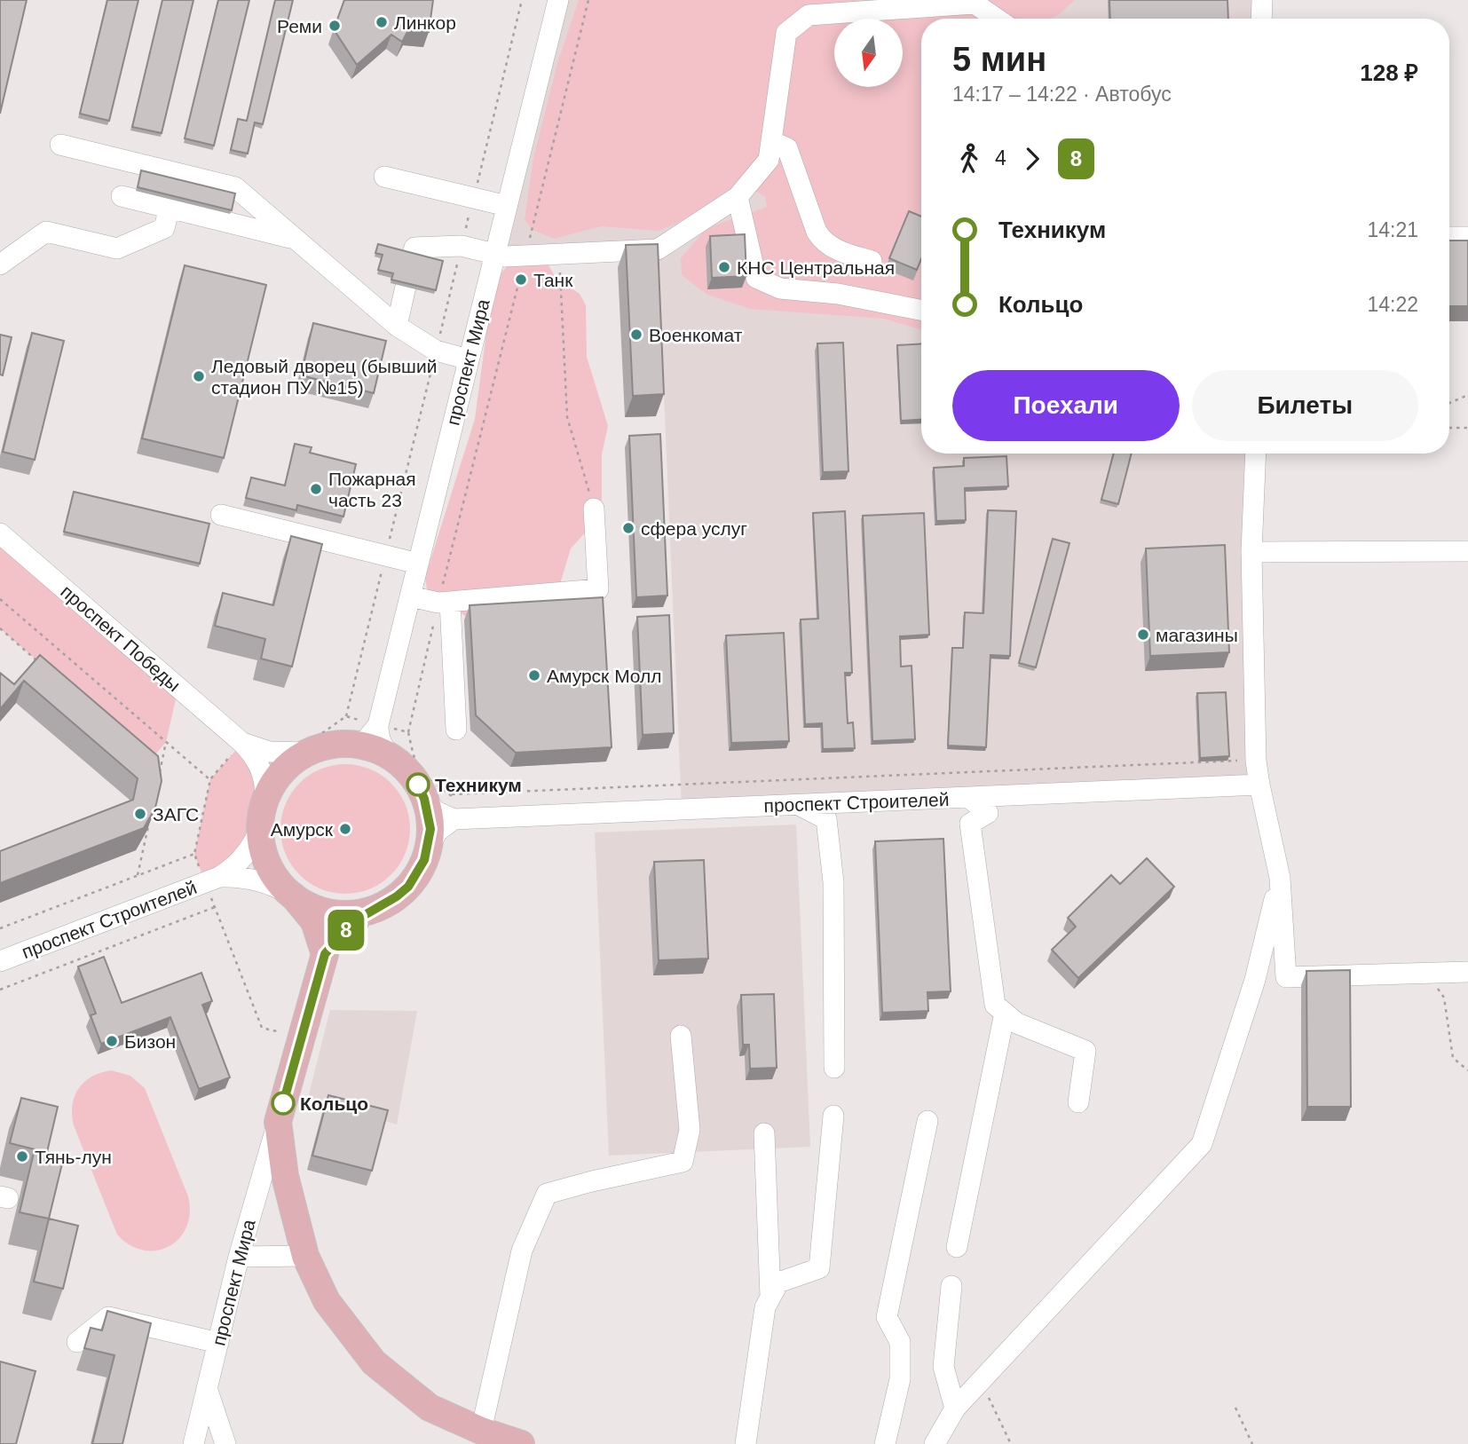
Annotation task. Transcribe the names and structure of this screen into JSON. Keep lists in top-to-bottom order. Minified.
{"streets":{"street":["проспект Мира","проспект Победы","проспект Строителей"]},"places":["Линкор","Реми","КНС Центральная","Танк","Военкомат","Ледовый дворец (бывший cтадион ПУ №15)","Пожарная часть 23","сфера услуг","магазины","Амурск Молл","Техникум","ЗАГС","Амурск","Бизон","Кольцо","Тянь-лун"],"lines":["bus line 8"],"north":"bottom","page":{"on_map":"8","heading":["5 мин","14:17 – 14:22 · Автобус","128 ₽"],"legs":["4","8"],"list":[{"name":"Техникум","value":"14:21"},{"name":"Кольцо","value":"14:22"}],"buttons":["Поехали","Билеты"]}}
